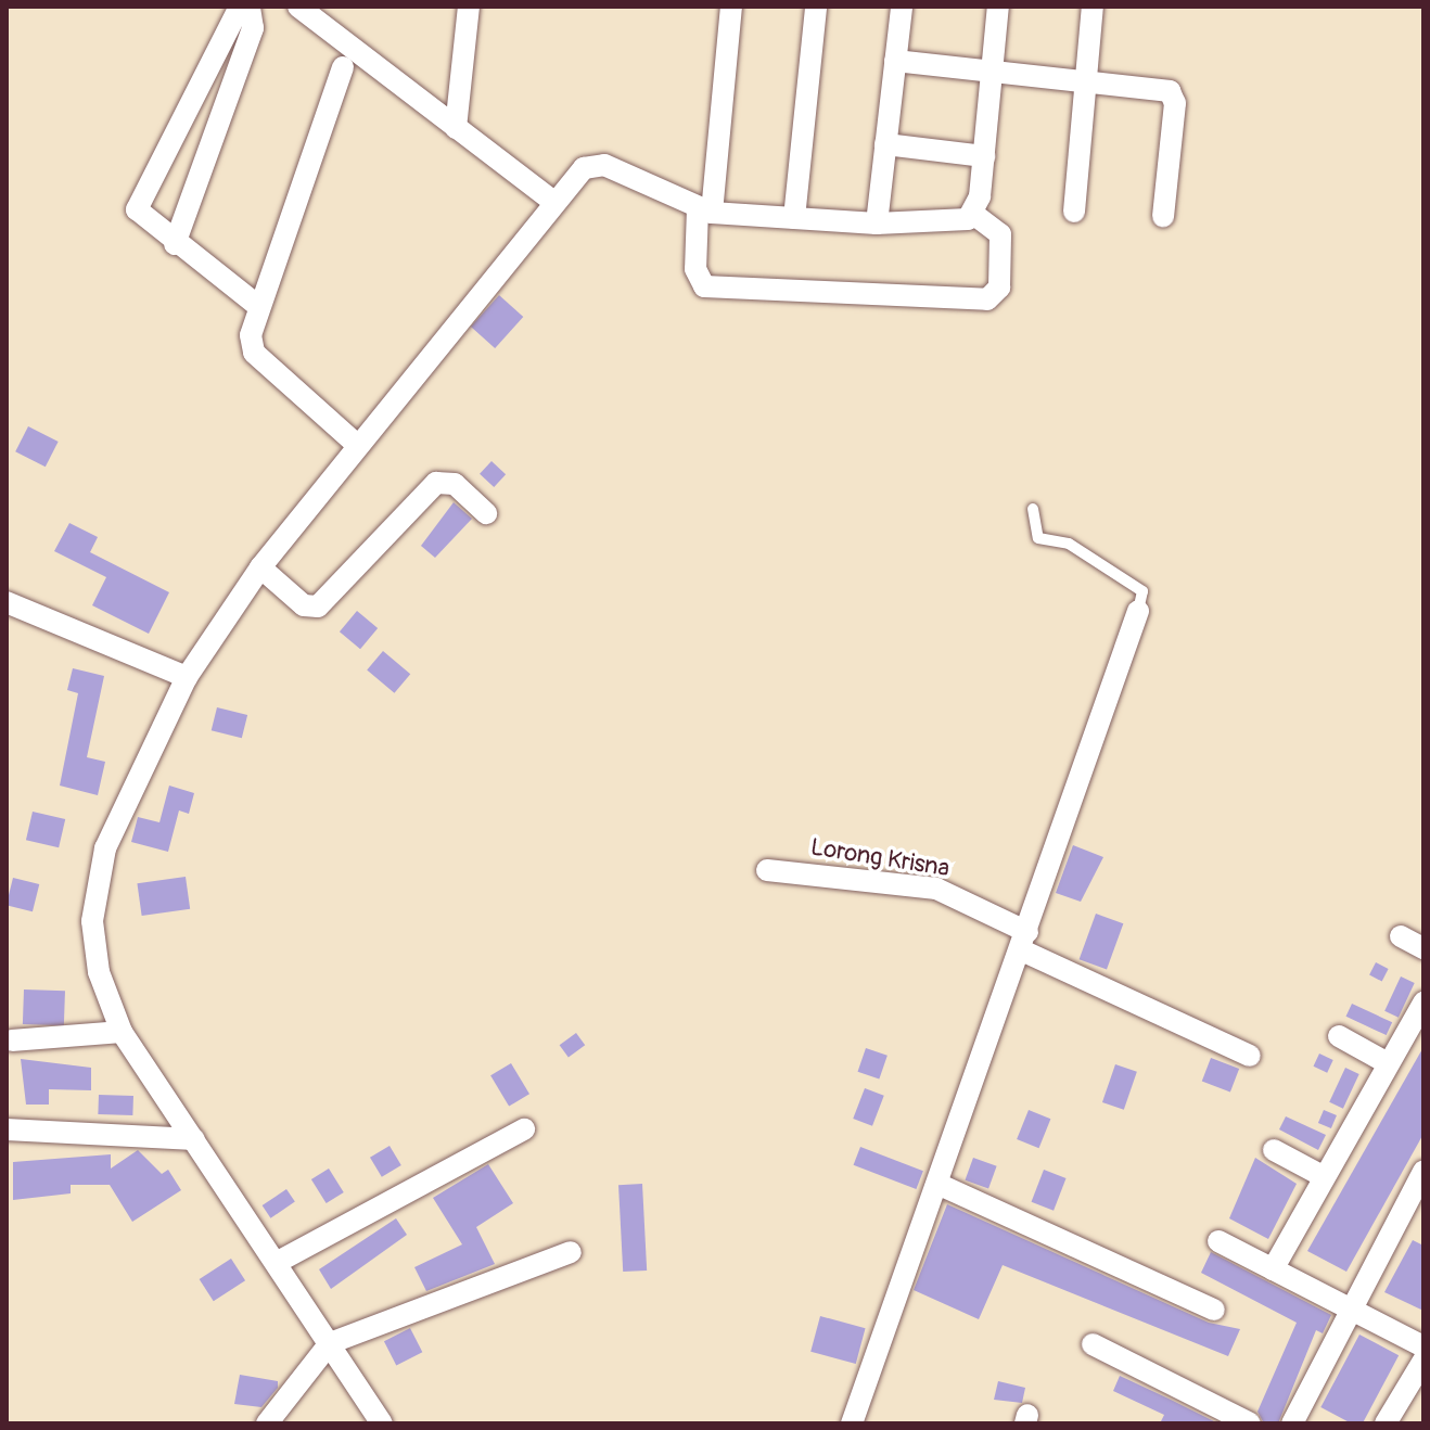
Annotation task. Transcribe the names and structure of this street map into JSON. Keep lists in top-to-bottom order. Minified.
{"streets":{"street":["Lorong Krisna"]}}
